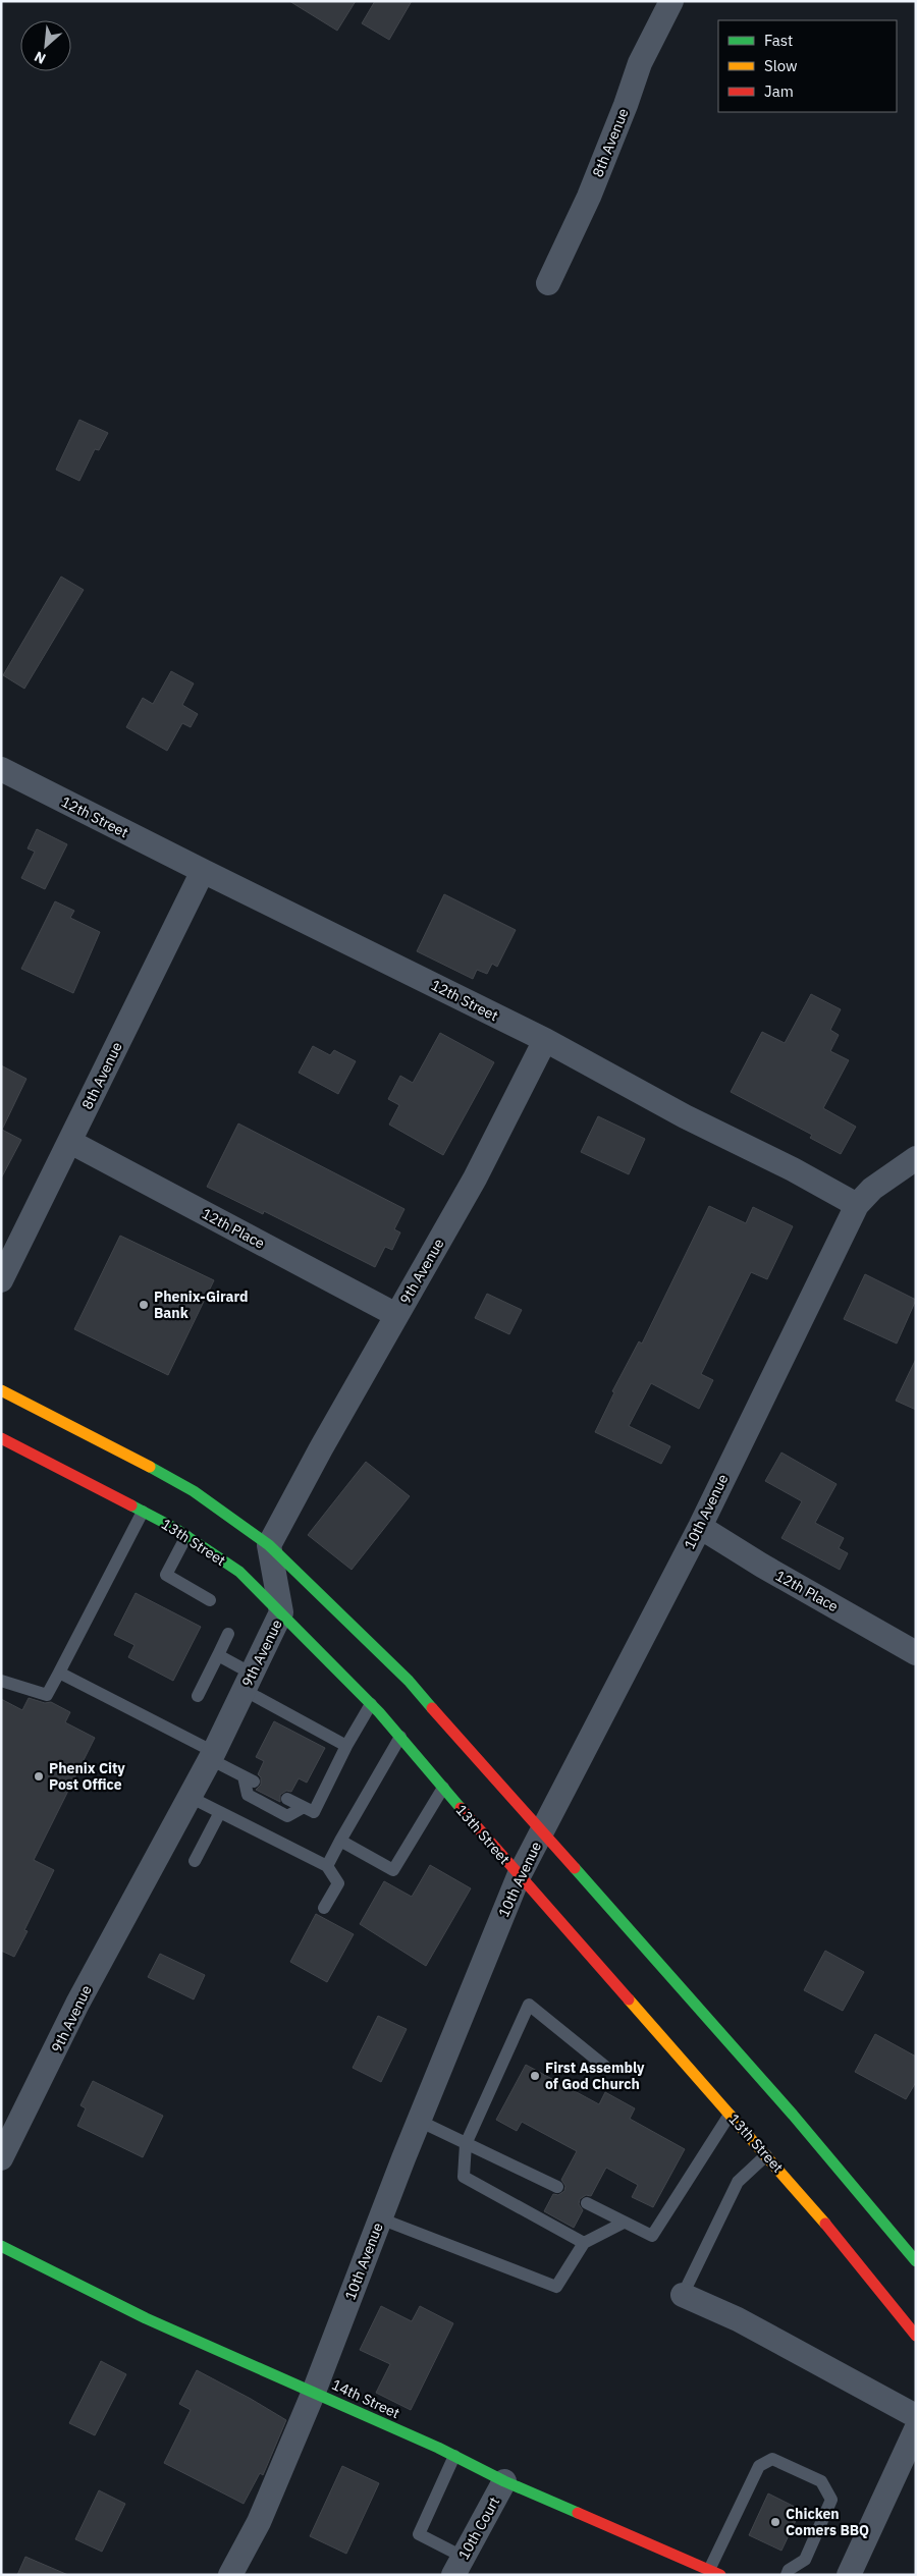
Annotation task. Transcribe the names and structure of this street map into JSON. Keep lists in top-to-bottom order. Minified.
{"streets":{"main road":["13th Street","14th Street"],"street":["8th Avenue","12th Street","12th Place","9th Avenue","10th Avenue","10th Court"]},"crossings":[["8th Avenue","12th Street"],["8th Avenue","12th Place"],["12th Street","9th Avenue"],["12th Street","10th Avenue"],["12th Place","9th Avenue"],["12th Place","10th Avenue"],["9th Avenue","13th Street"],["10th Avenue","13th Street"],["10th Avenue","14th Street"],["14th Street","10th Court"]],"places":["Phenix-Girard Bank","Phenix City Post Office","First Assembly of God Church","Chicken Comers BBQ"],"legend":["Fast","Slow","Jam"],"north":"bottom left"}
